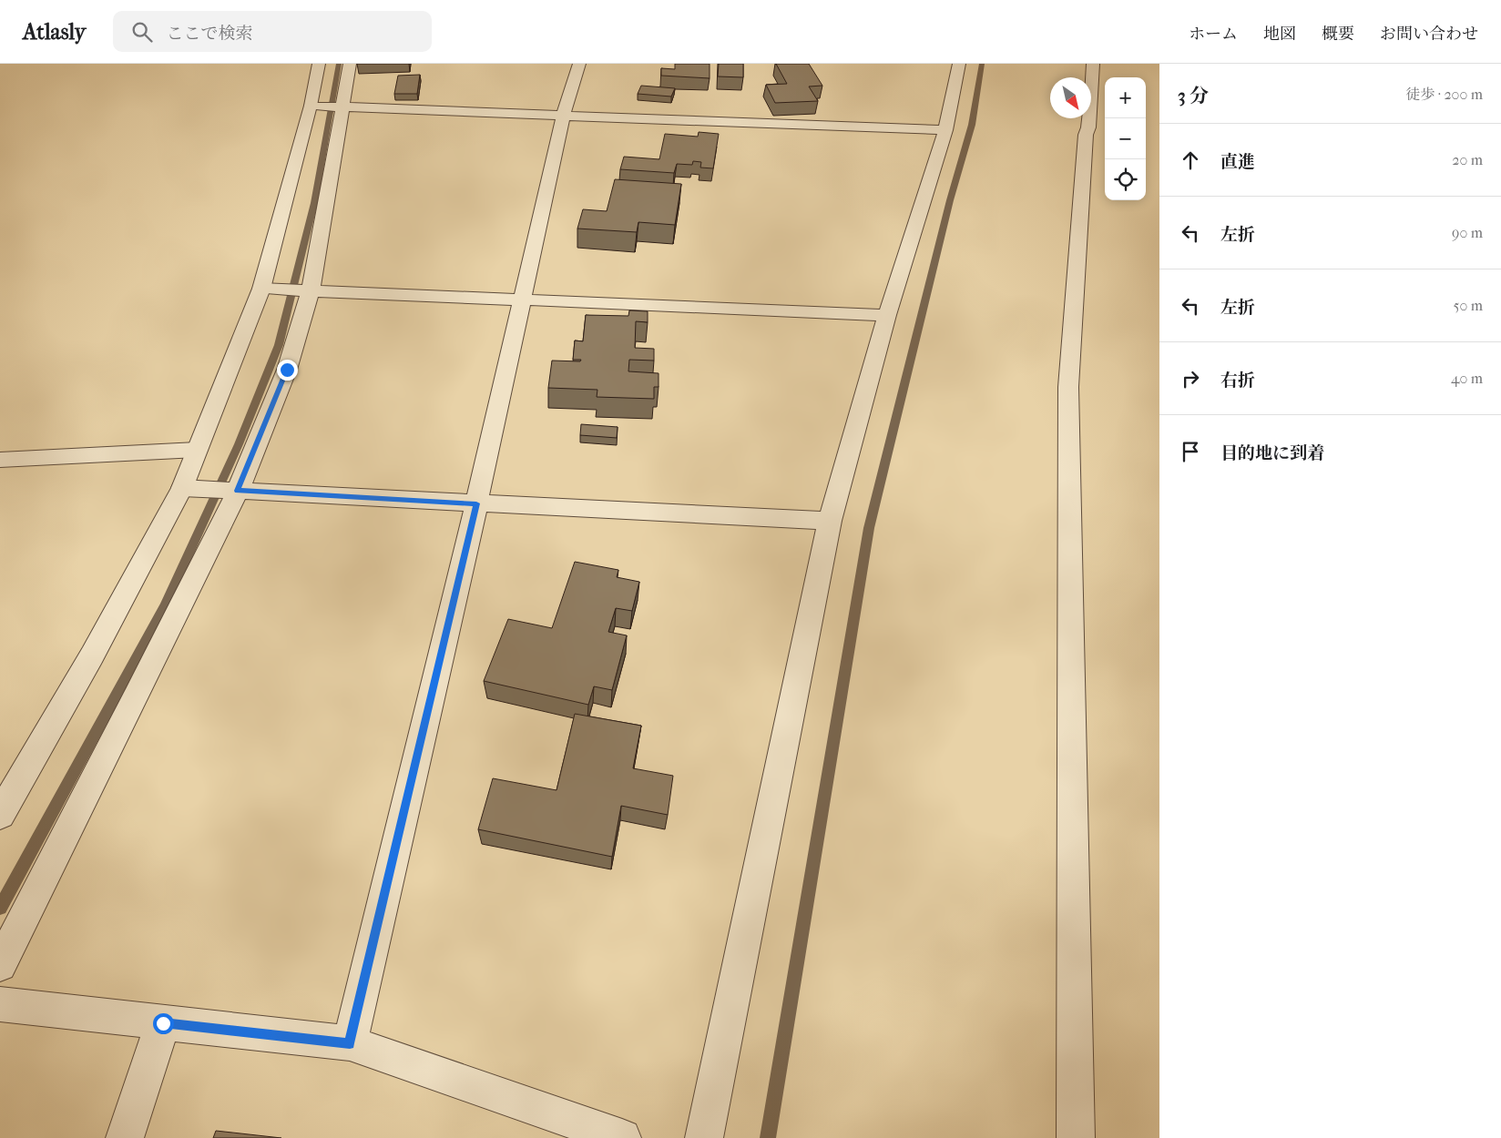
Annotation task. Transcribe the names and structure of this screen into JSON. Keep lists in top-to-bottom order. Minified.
{"north":"bottom right","page":{"header":"Atlasly","search":"ここで検索","nav":["ホーム","地図","概要","お問い合わせ"],"heading":["3 分","徒歩 · 200 m"],"map_buttons":["+","−"],"list":[["直進","20 m"],["左折","90 m"],["左折","50 m"],["右折","40 m"],"目的地に到着"]}}
